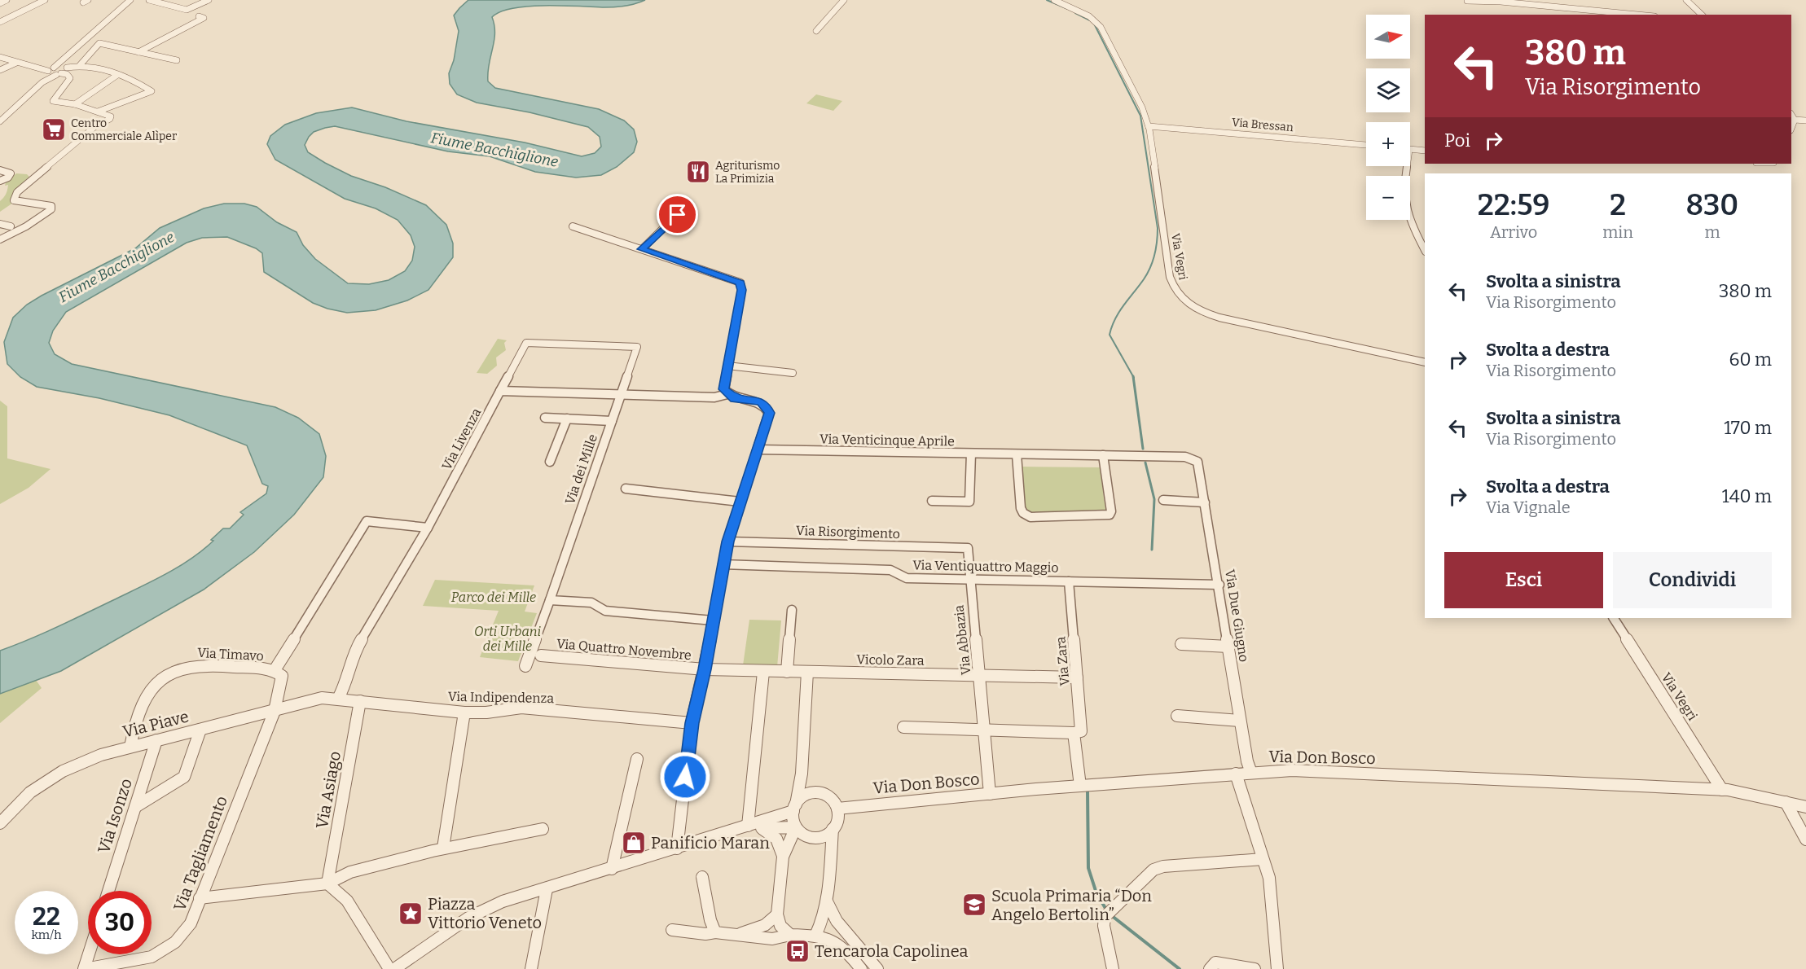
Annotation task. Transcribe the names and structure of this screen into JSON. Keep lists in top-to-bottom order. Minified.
{"streets":{"street":["Via Bressan","Via Vegri","Via Livenza","Via Venticinque Aprile","Via dei Mille","Via Risorgimento","Via Ventiquattro Maggio","Via Due Giugno","Via Abbazia","Via Quattro Novembre","Via Timavo","Vicolo Zara","Via Zara","Via Indipendenza","Via Piave","Via Don Bosco","Via Asiago","Via Isonzo","Via Tagliamento"]},"crossings":[["Via Bressan","Via Vegri"],["Via Vegri","Via Don Bosco"],["Via Livenza","Via dei Mille"],["Via Livenza","Via Indipendenza"],["Via Livenza","Via Piave"],["Via Venticinque Aprile","Via Due Giugno"],["Via Risorgimento","Via Abbazia"],["Via Ventiquattro Maggio","Via Due Giugno"],["Via Ventiquattro Maggio","Via Abbazia"],["Via Ventiquattro Maggio","Via Zara"],["Via Due Giugno","Via Don Bosco"],["Via Abbazia","Vicolo Zara"],["Via Abbazia","Via Don Bosco"],["Via Quattro Novembre","Vicolo Zara"],["Via Timavo","Via Piave"],["Via Timavo","Via Tagliamento"],["Vicolo Zara","Via Zara"],["Via Zara","Via Don Bosco"],["Via Indipendenza","Via Piave"],["Via Indipendenza","Via Asiago"],["Via Piave","Via Isonzo"],["Via Piave","Via Tagliamento"]],"water":["Fiume Bacchiglione"],"parks":["Parco dei Mille","Orti Urbani dei Mille"],"places":{"supermarket":["Centro Commerciale Alìper"],"restaurant":["Agriturismo La Primizia"],"shop":["Panificio Maran"],"school or university":["Scuola Primaria “Don Angelo Bertolin”"],"place":["Piazza Vittorio Veneto"],"bus stop":["Tencarola Capolinea"]},"north":"right","page":{"map_buttons":["+","−"],"turn":["380 m","Via Risorgimento"],"then":"Poi","eta":["22:59","Arrivo","2","min","830","m"],"list":[{"name":"Svolta a sinistra","note":"Via Risorgimento","value":"380 m"},{"name":"Svolta a destra","note":"Via Risorgimento","value":"60 m"},{"name":"Svolta a sinistra","note":"Via Risorgimento","value":"170 m"},{"name":"Svolta a destra","note":"Via Vignale","value":"140 m"}],"buttons":["Esci","Condividi"],"speed":"22 km/h","limit":"30"}}
